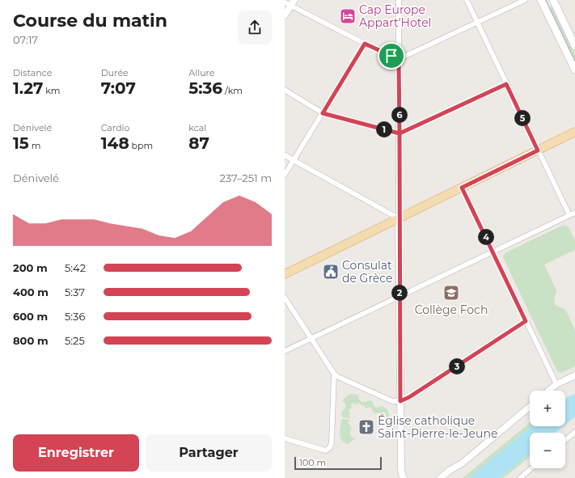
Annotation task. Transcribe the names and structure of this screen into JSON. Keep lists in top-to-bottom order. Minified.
{"places":{"hotel":["Cap Europe Appart'Hotel"],"public building":["Consulat de Grèce"],"school or university":["Collège Foch"],"church":["Église catholique Saint-Pierre-le-Jeune"]},"scale_bar":"100 m","page":{"heading":["Course du matin","07:17"],"stats":[["Distance","1.27 km"],["Durée","7:07"],["Allure","5:36 /km"],["Dénivelé","15 m"],["Cardio","148 bpm"],["kcal","87"]],"pins":["6","5","1","4","2","3"],"chart":["Dénivelé","237–251 m"],"list":[{"name":"200 m","note":"5:42"},{"name":"400 m","note":"5:37"},{"name":"600 m","note":"5:36"},{"name":"800 m","note":"5:25"}],"map_buttons":["+","−"],"buttons":["Enregistrer","Partager"],"scale":"100 m"}}
